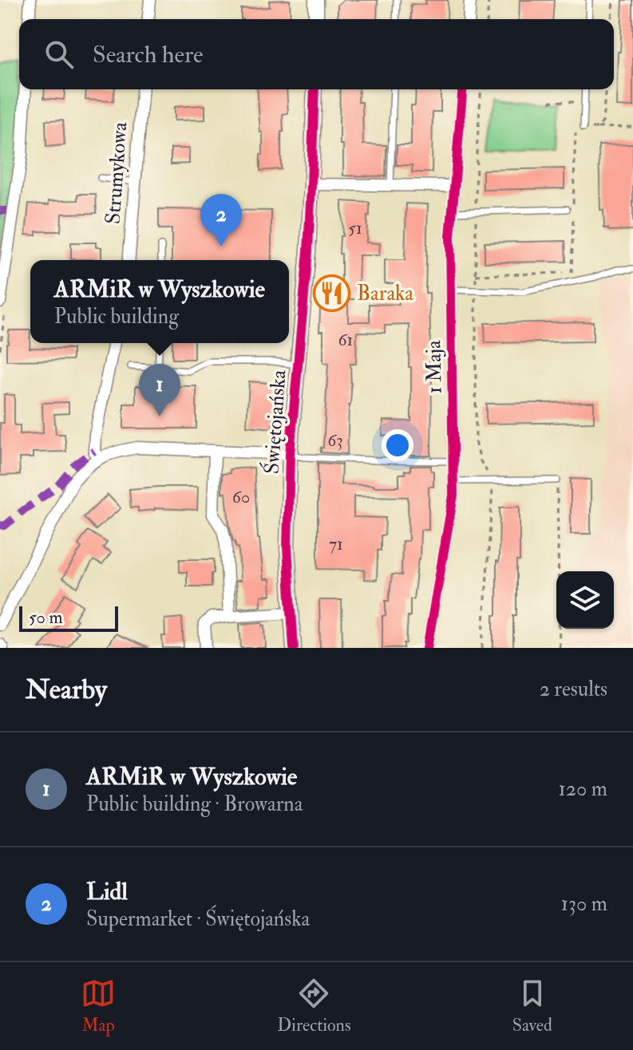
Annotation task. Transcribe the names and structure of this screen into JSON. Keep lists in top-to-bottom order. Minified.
{"streets":{"street":["Strumykowa","1 Maja","Świętojańska"]},"places":{"restaurant":["Baraka"]},"house_numbers":["51","61","63","60","71"],"scale_bar":"50 m","page":{"search":"Search here","pins":["2","1"],"popup":["ARMiR w Wyszkowie","Public building"],"scale":"50 m","heading":["Nearby","2 results"],"list":[{"mark":"1","name":"ARMiR w Wyszkowie","note":"Public building · Browarna","value":"120 m"},{"mark":"2","name":"Lidl","note":"Supermarket · Świętojańska","value":"130 m"}],"nav":["Map","Directions","Saved"]}}
